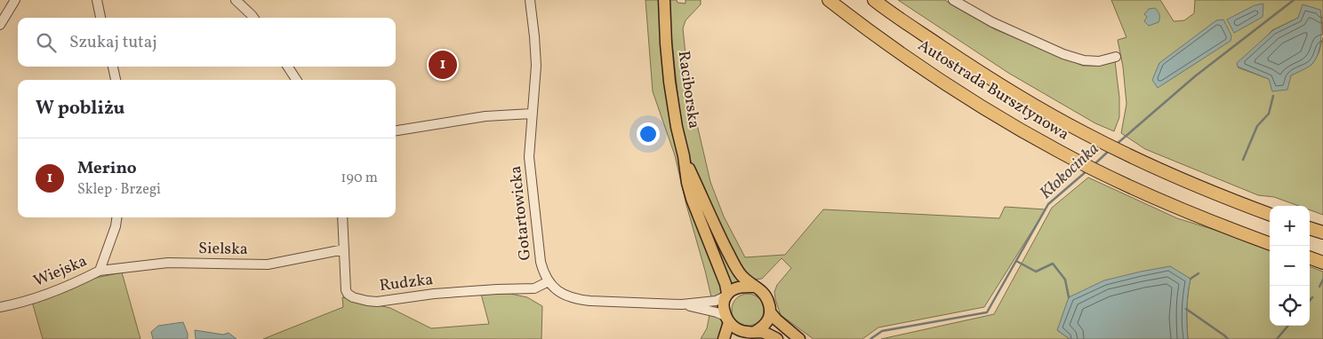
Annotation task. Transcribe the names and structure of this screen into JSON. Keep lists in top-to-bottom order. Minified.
{"streets":{"highway":["Autostrada Bursztynowa"],"main road":["Raciborska"],"street":["Gotartowicka","Sielska","Wiejska","Rudzka"]},"crossings":[["Gotartowicka","Rudzka"],["Sielska","Wiejska"],["Sielska","Rudzka"]],"water":["Kłokocinka"],"page":{"search":"Szukaj tutaj","pins":"1","heading":"W pobliżu","list":[{"mark":"1","name":"Merino","note":"Sklep · Brzegi","value":"190 m"}],"map_buttons":["+","−"]}}
